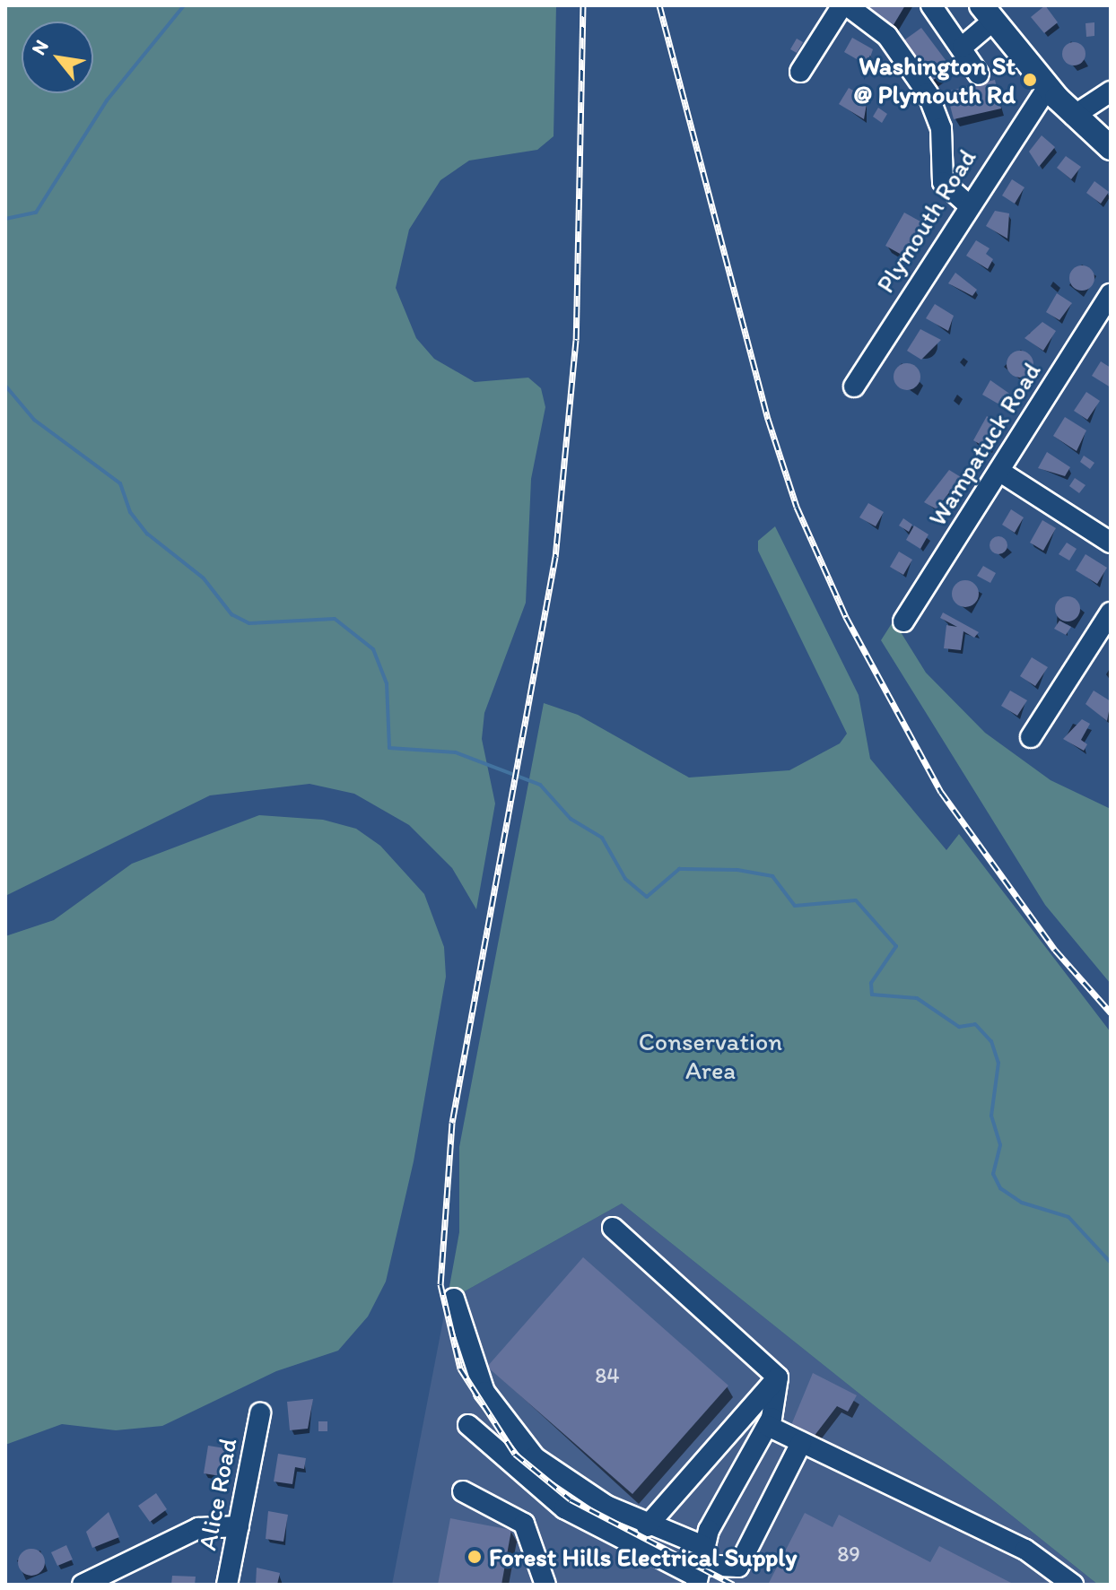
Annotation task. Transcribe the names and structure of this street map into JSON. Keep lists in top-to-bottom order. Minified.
{"streets":{"street":["Plymouth Road","Wampatuck Road","Alice Road"]},"parks":["Conservation Area"],"places":["Washington St @ Plymouth Rd","Forest Hills Electrical Supply"],"house_numbers":["84","89"],"north":"top left"}
